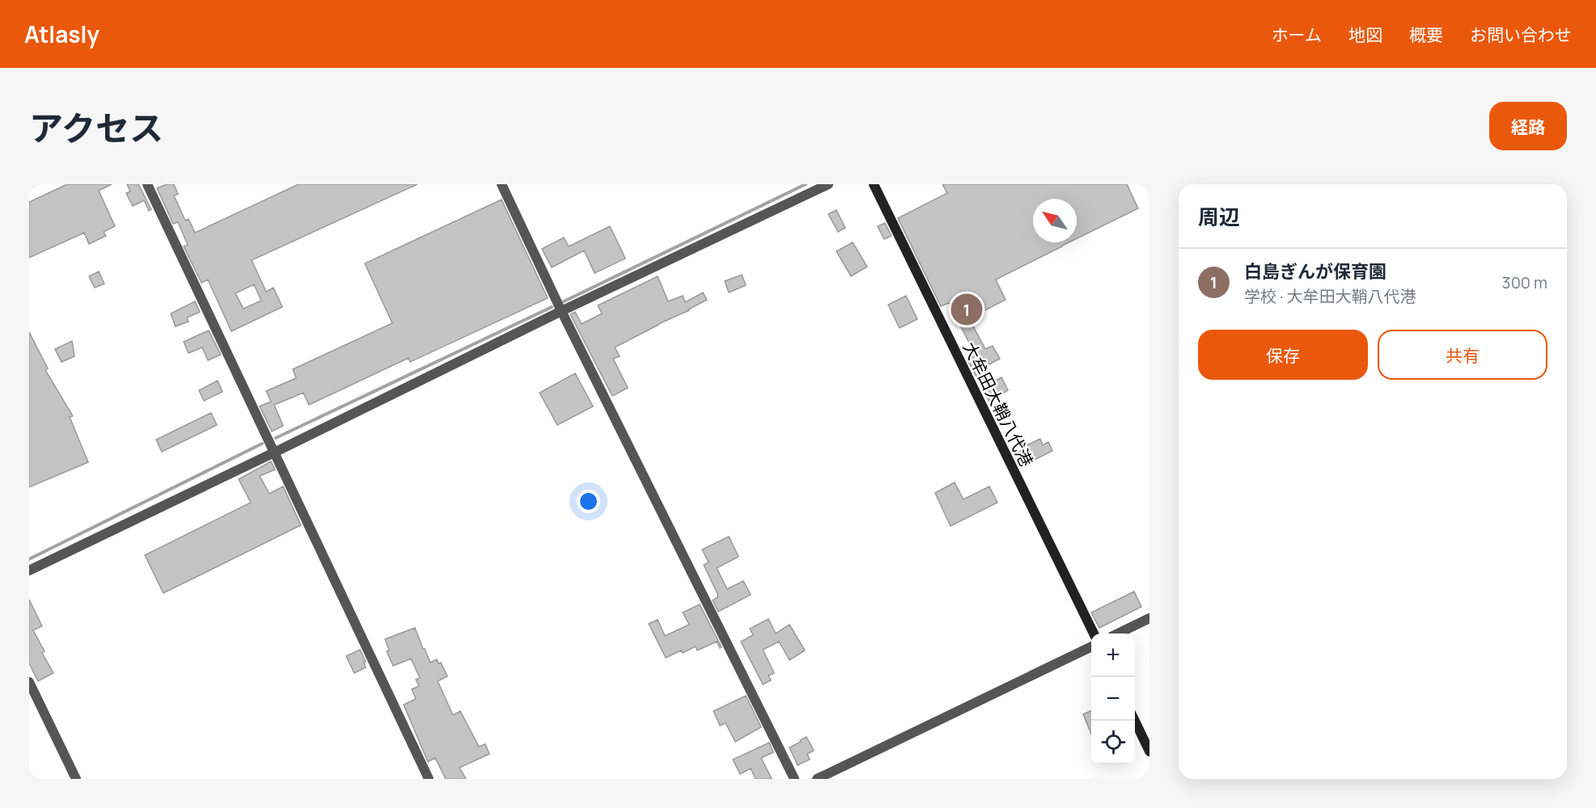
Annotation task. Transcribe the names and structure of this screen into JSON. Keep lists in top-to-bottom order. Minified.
{"streets":{"main road":["大牟田大鞘八代港"]},"north":"top left","page":{"header":"Atlasly","nav":["ホーム","地図","概要","お問い合わせ"],"title":"アクセス","buttons":["経路",["保存","共有"]],"heading":"周辺","list":[{"mark":"1","name":"白島ぎんが保育園","note":"学校 · 大牟田大鞘八代港","value":"300 m"}],"pins":"1","map_buttons":["+","−"]}}
